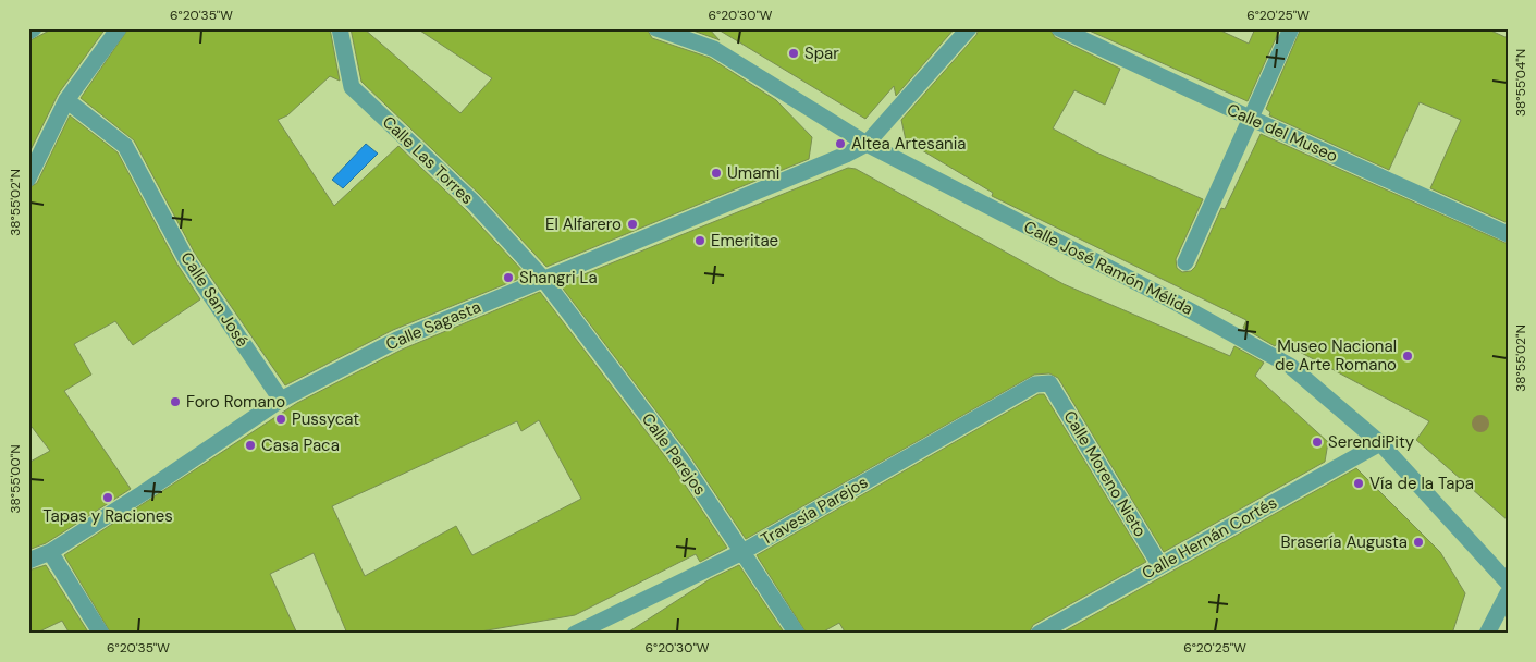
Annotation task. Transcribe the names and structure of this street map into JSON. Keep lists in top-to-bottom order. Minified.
{"streets":{"street":["Calle del Museo","Calle Las Torres","Calle José Ramón Mélida","Calle San José","Calle Sagasta","Calle Parejos","Calle Moreno Nieto","Travesía Parejos","Calle Hernán Cortés"]},"crossings":[["Calle Las Torres","Calle Sagasta"],["Calle Las Torres","Calle Parejos"],["Calle José Ramón Mélida","Calle Sagasta"],["Calle José Ramón Mélida","Calle Hernán Cortés"],["Calle San José","Calle Sagasta"],["Calle Sagasta","Calle Parejos"],["Calle Parejos","Travesía Parejos"],["Calle Moreno Nieto","Travesía Parejos"],["Calle Moreno Nieto","Calle Hernán Cortés"]],"places":["Spar","Altea Artesania","Umami","El Alfarero","Emeritae","Shangri La","Museo Nacional de Arte Romano","Foro Romano","Pussycat","SerendiPity","Casa Paca","Vía de la Tapa","Tapas y Raciones","Brasería Augusta"],"coordinates":["6°20'35\"W","6°20'30\"W","6°20'25\"W","38°55'04\"N","38°55'02\"N","38°55'00\"N"]}
